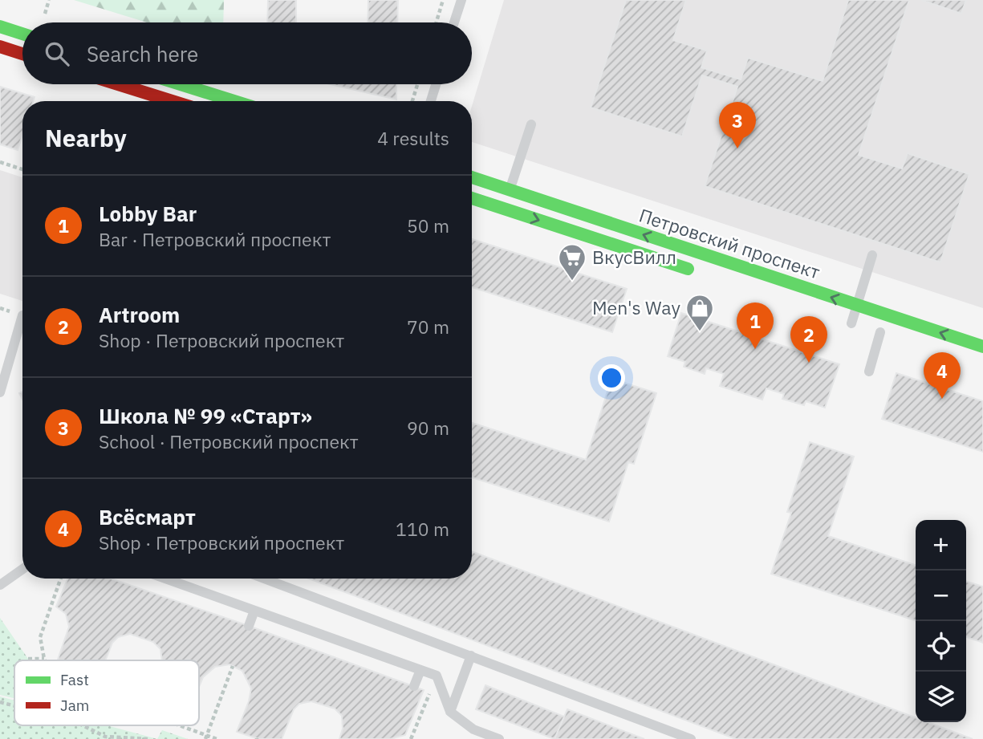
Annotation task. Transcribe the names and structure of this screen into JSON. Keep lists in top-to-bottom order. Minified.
{"streets":{"street":["Петровский проспект"]},"places":{"supermarket":["ВкусВилл"],"shop":["Men's Way"]},"legend":["Fast","Jam"],"page":{"search":"Search here","heading":["Nearby","4 results"],"pins":["3","1","2","4"],"list":[{"mark":"1","name":"Lobby Bar","note":"Bar · Петровский проспект","value":"50 m"},{"mark":"2","name":"Artroom","note":"Shop · Петровский проспект","value":"70 m"},{"mark":"3","name":"Школа № 99 «Старт»","note":"School · Петровский проспект","value":"90 m"},{"mark":"4","name":"Всёсмарт","note":"Shop · Петровский проспект","value":"110 m"}],"map_buttons":["+","−"]}}
